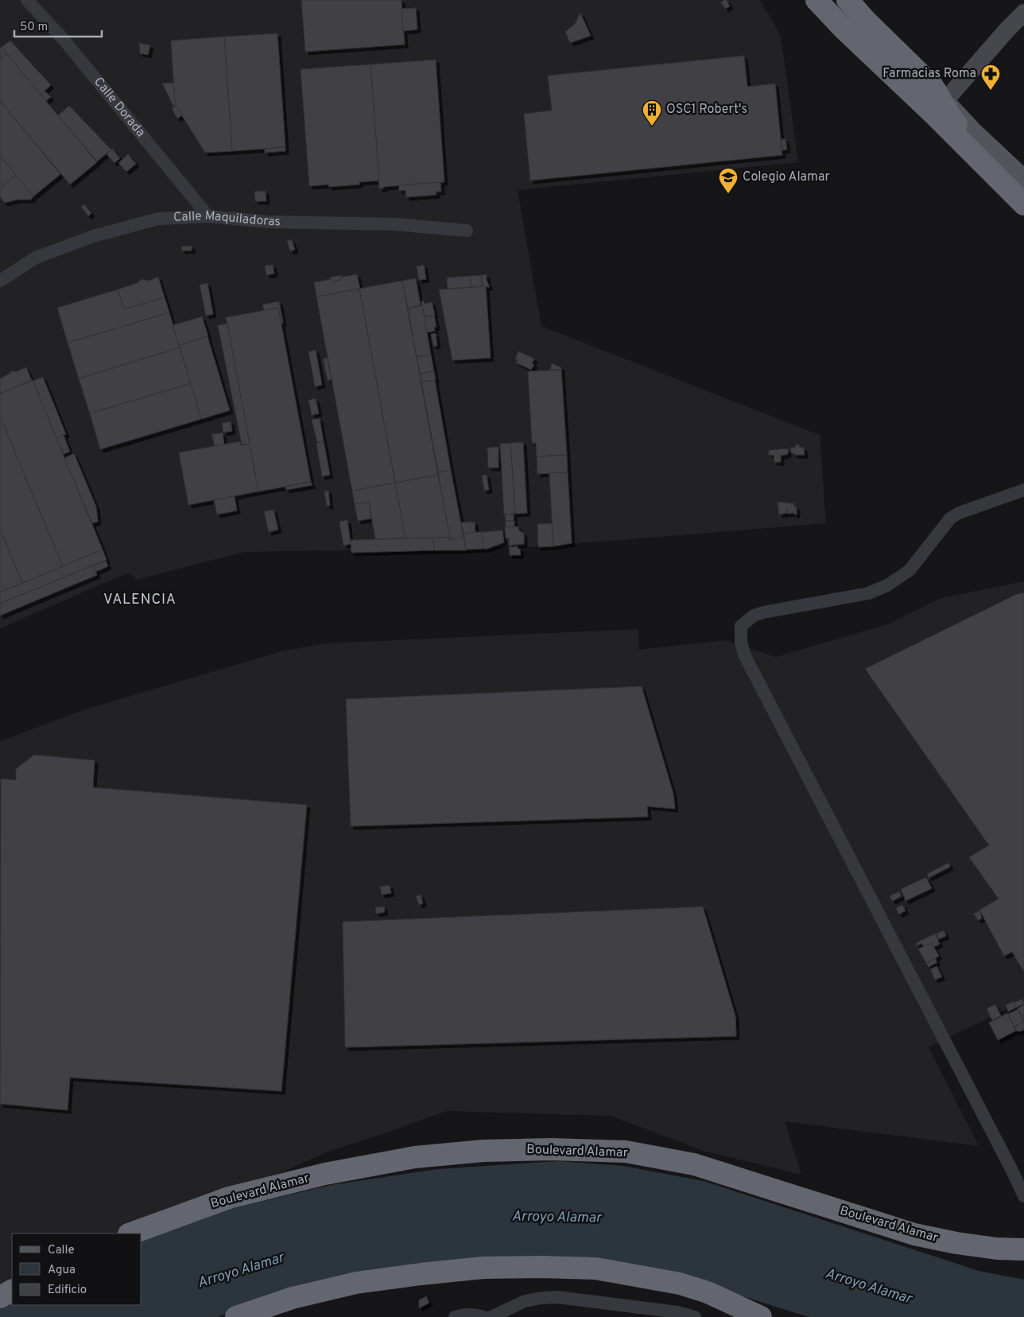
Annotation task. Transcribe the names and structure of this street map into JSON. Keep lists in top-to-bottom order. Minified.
{"streets":{"highway":["Boulevard Alamar"],"street":["Calle Dorada","Calle Maquiladoras"]},"crossings":[["Calle Dorada","Calle Maquiladoras"]],"districts":["VALENCIA"],"water":["Arroyo Alamar"],"places":{"pharmacy":["Farmacias Roma"],"building":["OSC1 Robert's"],"school or university":["Colegio Alamar"]},"legend":["Calle","Agua","Edificio"],"scale_bar":"50 m"}
